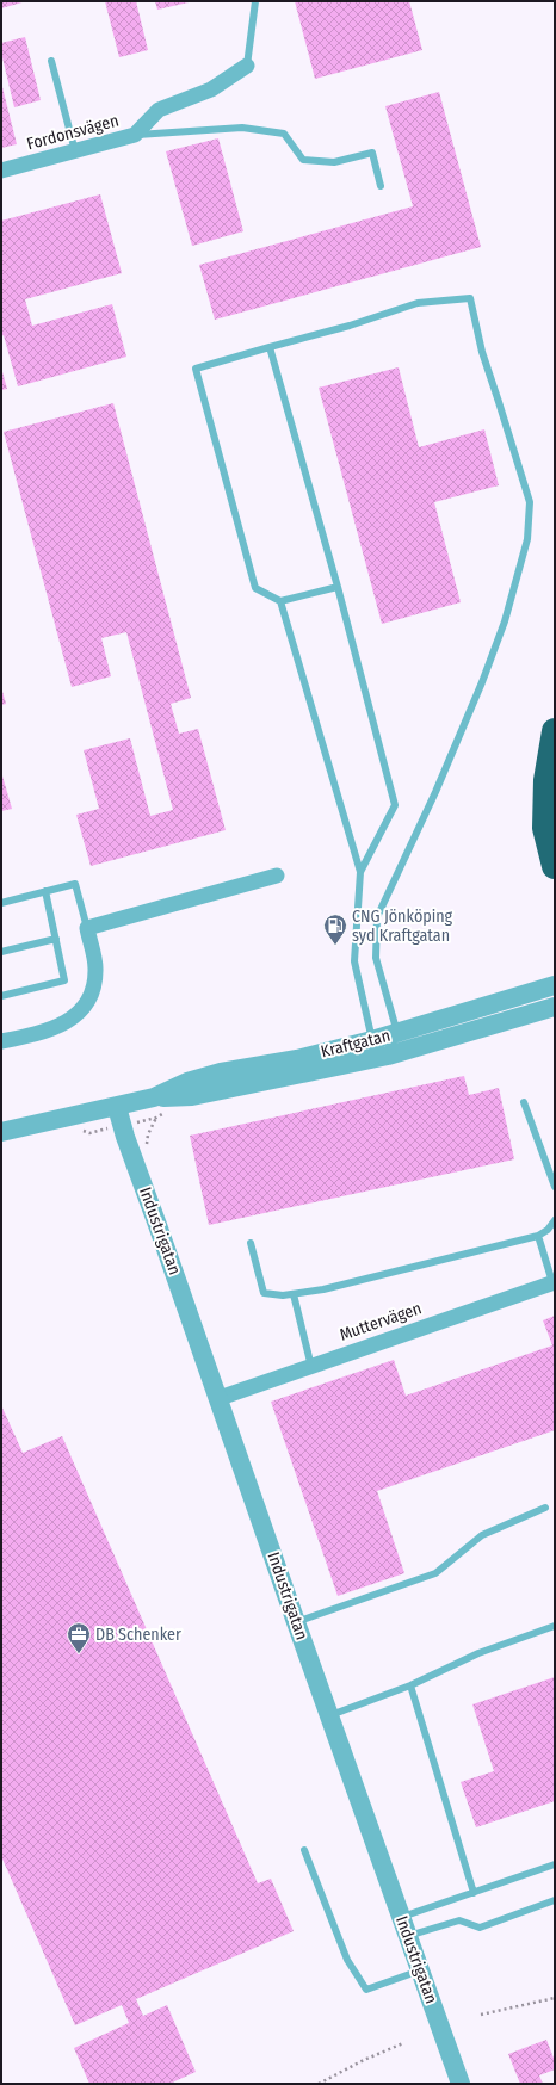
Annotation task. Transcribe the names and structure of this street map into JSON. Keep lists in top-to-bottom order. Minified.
{"streets":{"street":["Fordonsvägen","Kraftgatan","Industrigatan","Muttervägen"]},"crossings":[["Kraftgatan","Industrigatan"],["Industrigatan","Muttervägen"]],"places":{"fuel station":["CNG Jönköping syd Kraftgatan"],"office":["DB Schenker"]}}
